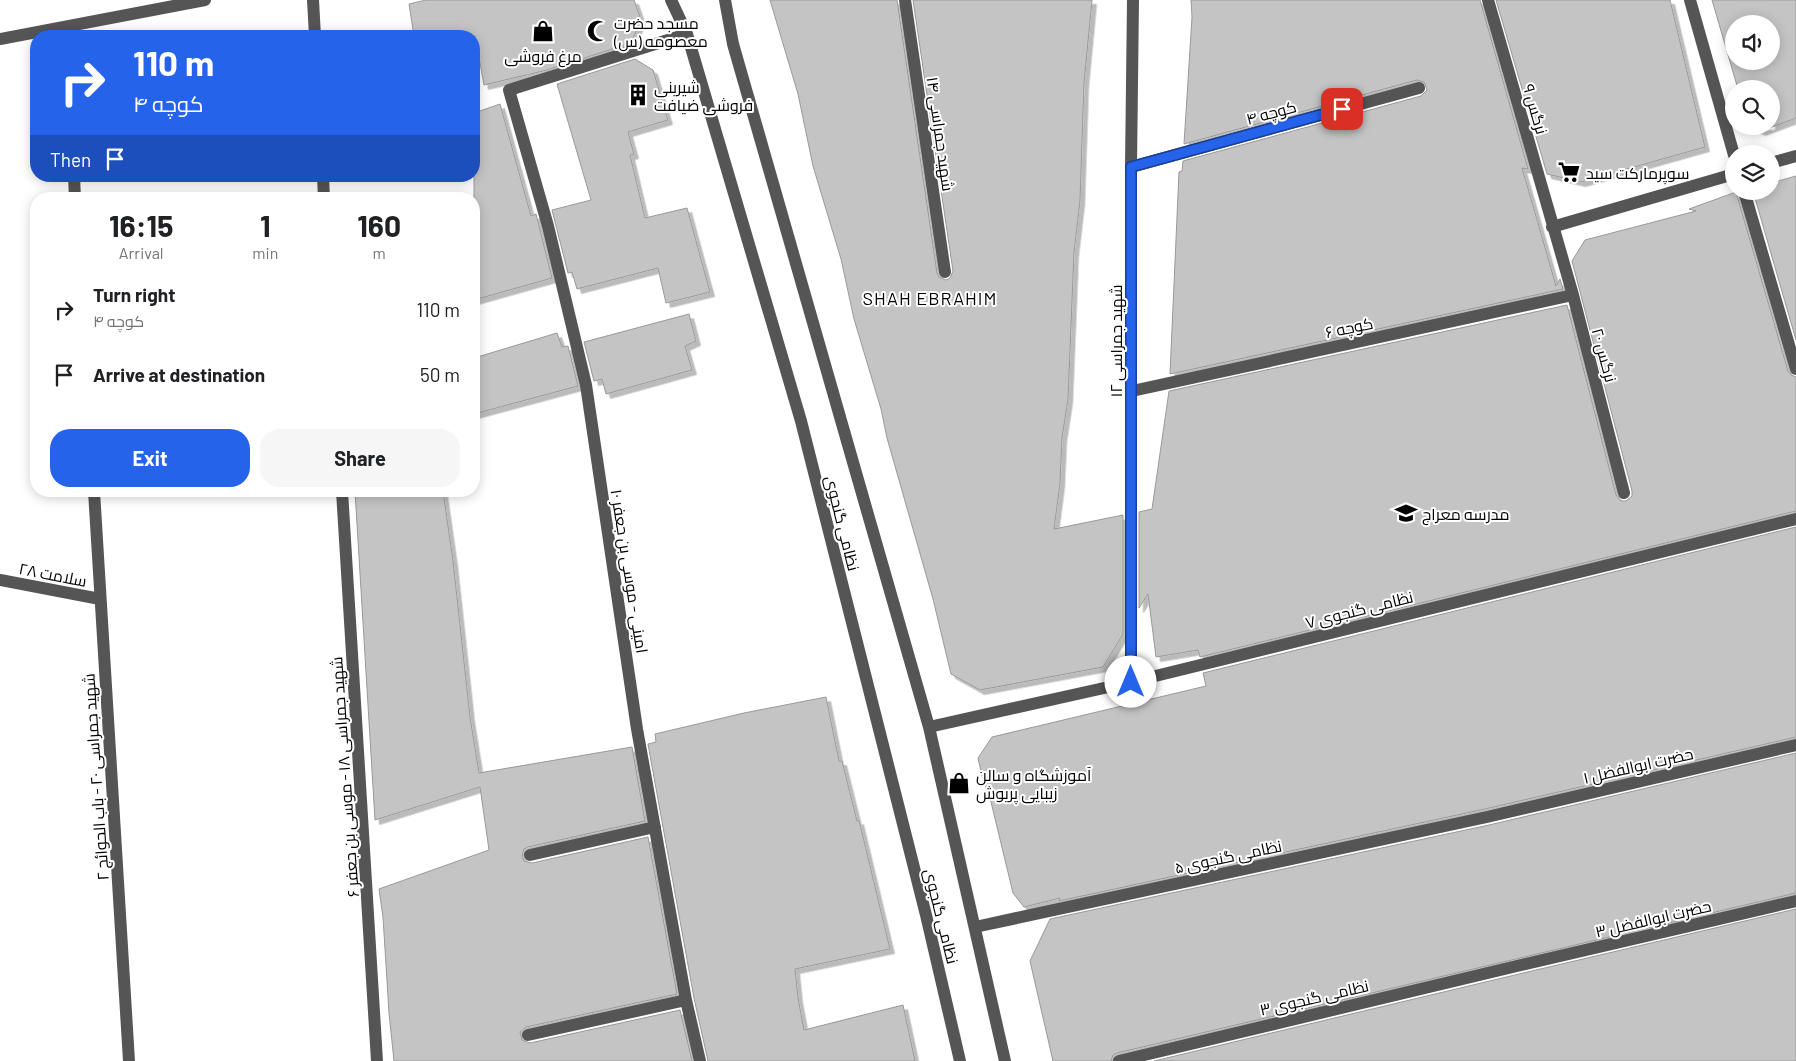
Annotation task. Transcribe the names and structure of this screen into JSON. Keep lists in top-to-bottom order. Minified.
{"streets":{"street":["نرگس ۹","کوچه ۴","شهید جمراسی ۱۴","کوچه ۶","شهید جمراسی ۱۲","نرگس ۲۰","نظامی گنجوی","امینی - موسی بن جعفر ۱۰","سلامت ۲۸","نظامی گنجوی ۷","حضرت ابوالفضل ۱","شهید جمراسی ۲۰ - باب الحوائج ۲","شهید جمراسی ۱۸ - موسی بن جعفر ۶","نظامی گنجوی ۵","حضرت ابوالفضل ۳","نظامی گنجوی ۳"]},"crossings":[["نرگس ۹","نرگس ۲۰"],["کوچه ۴","شهید جمراسی ۱۲"],["کوچه ۶","شهید جمراسی ۱۲"],["کوچه ۶","نرگس ۲۰"],["شهید جمراسی ۱۲","نظامی گنجوی ۷"],["نظامی گنجوی","امینی - موسی بن جعفر ۱۰"],["نظامی گنجوی","نظامی گنجوی ۷"],["نظامی گنجوی","نظامی گنجوی ۵"],["سلامت ۲۸","شهید جمراسی ۲۰ - باب الحوائج ۲"],["حضرت ابوالفضل ۱","نظامی گنجوی ۵"],["حضرت ابوالفضل ۳","نظامی گنجوی ۳"]],"districts":["SHAH EBRAHIM"],"places":{"shop":["مرغ فروشی","آموزشگاه و سالن زیبایی پریوش"],"mosque":["مسجد حضرت معصومه (س)"],"building":["شیرینی فروشی ضیافت"],"supermarket":["سوپرمارکت سید"],"school or university":["مدرسه معراج"]},"page":{"turn":["110 m","کوچه ۴"],"then":"Then","eta":["16:15","Arrival","1","min","160","m"],"list":[{"name":"Turn right","note":"کوچه ۴","value":"110 m"},{"name":"Arrive at destination","value":"50 m"}],"buttons":["Exit","Share"]}}
